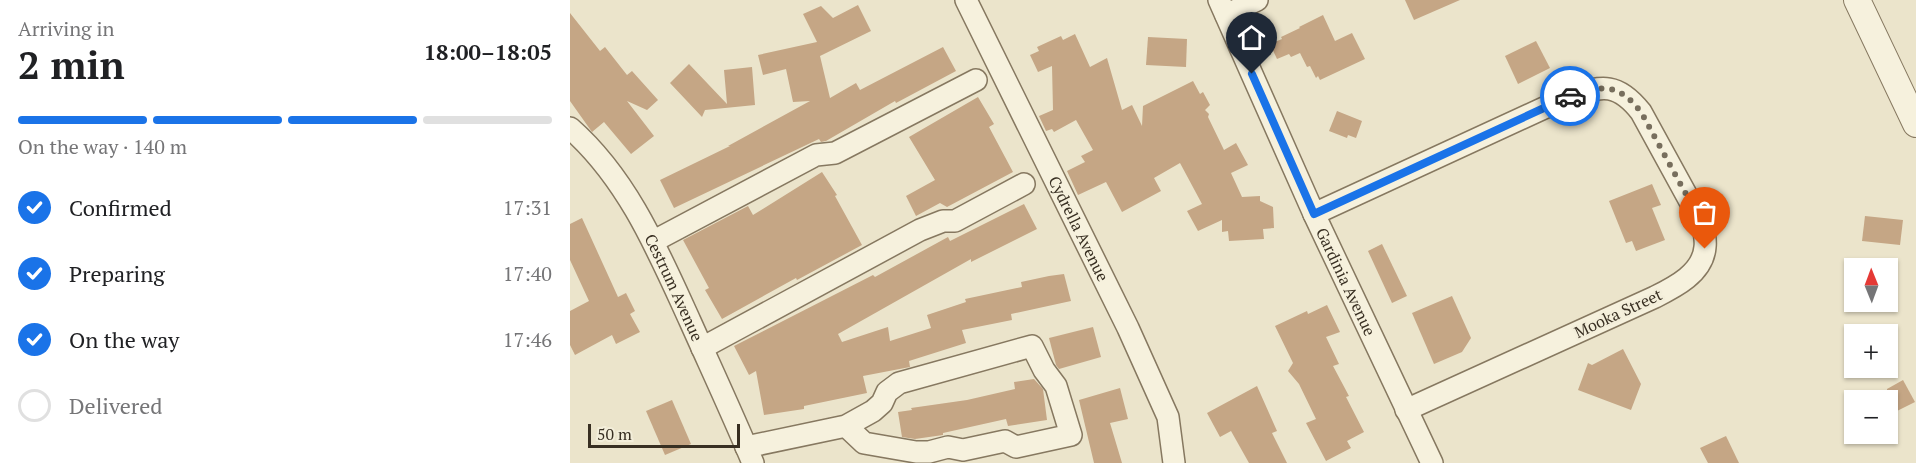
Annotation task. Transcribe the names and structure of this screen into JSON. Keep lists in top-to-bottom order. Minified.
{"streets":{"street":["Cydrella Avenue","Gardinia Avenue","Cestrum Avenue","Mooka Street"]},"crossings":[["Gardinia Avenue","Mooka Street"]],"scale_bar":"50 m","north":"top","page":{"heading":["2 min","Arriving in","18:00–18:05"],"bar":"On the way · 140 m","list":[["Confirmed","17:31"],["Preparing","17:40"],["On the way","17:46"],"Delivered"],"map_buttons":["+","−"],"scale":"50 m"}}
